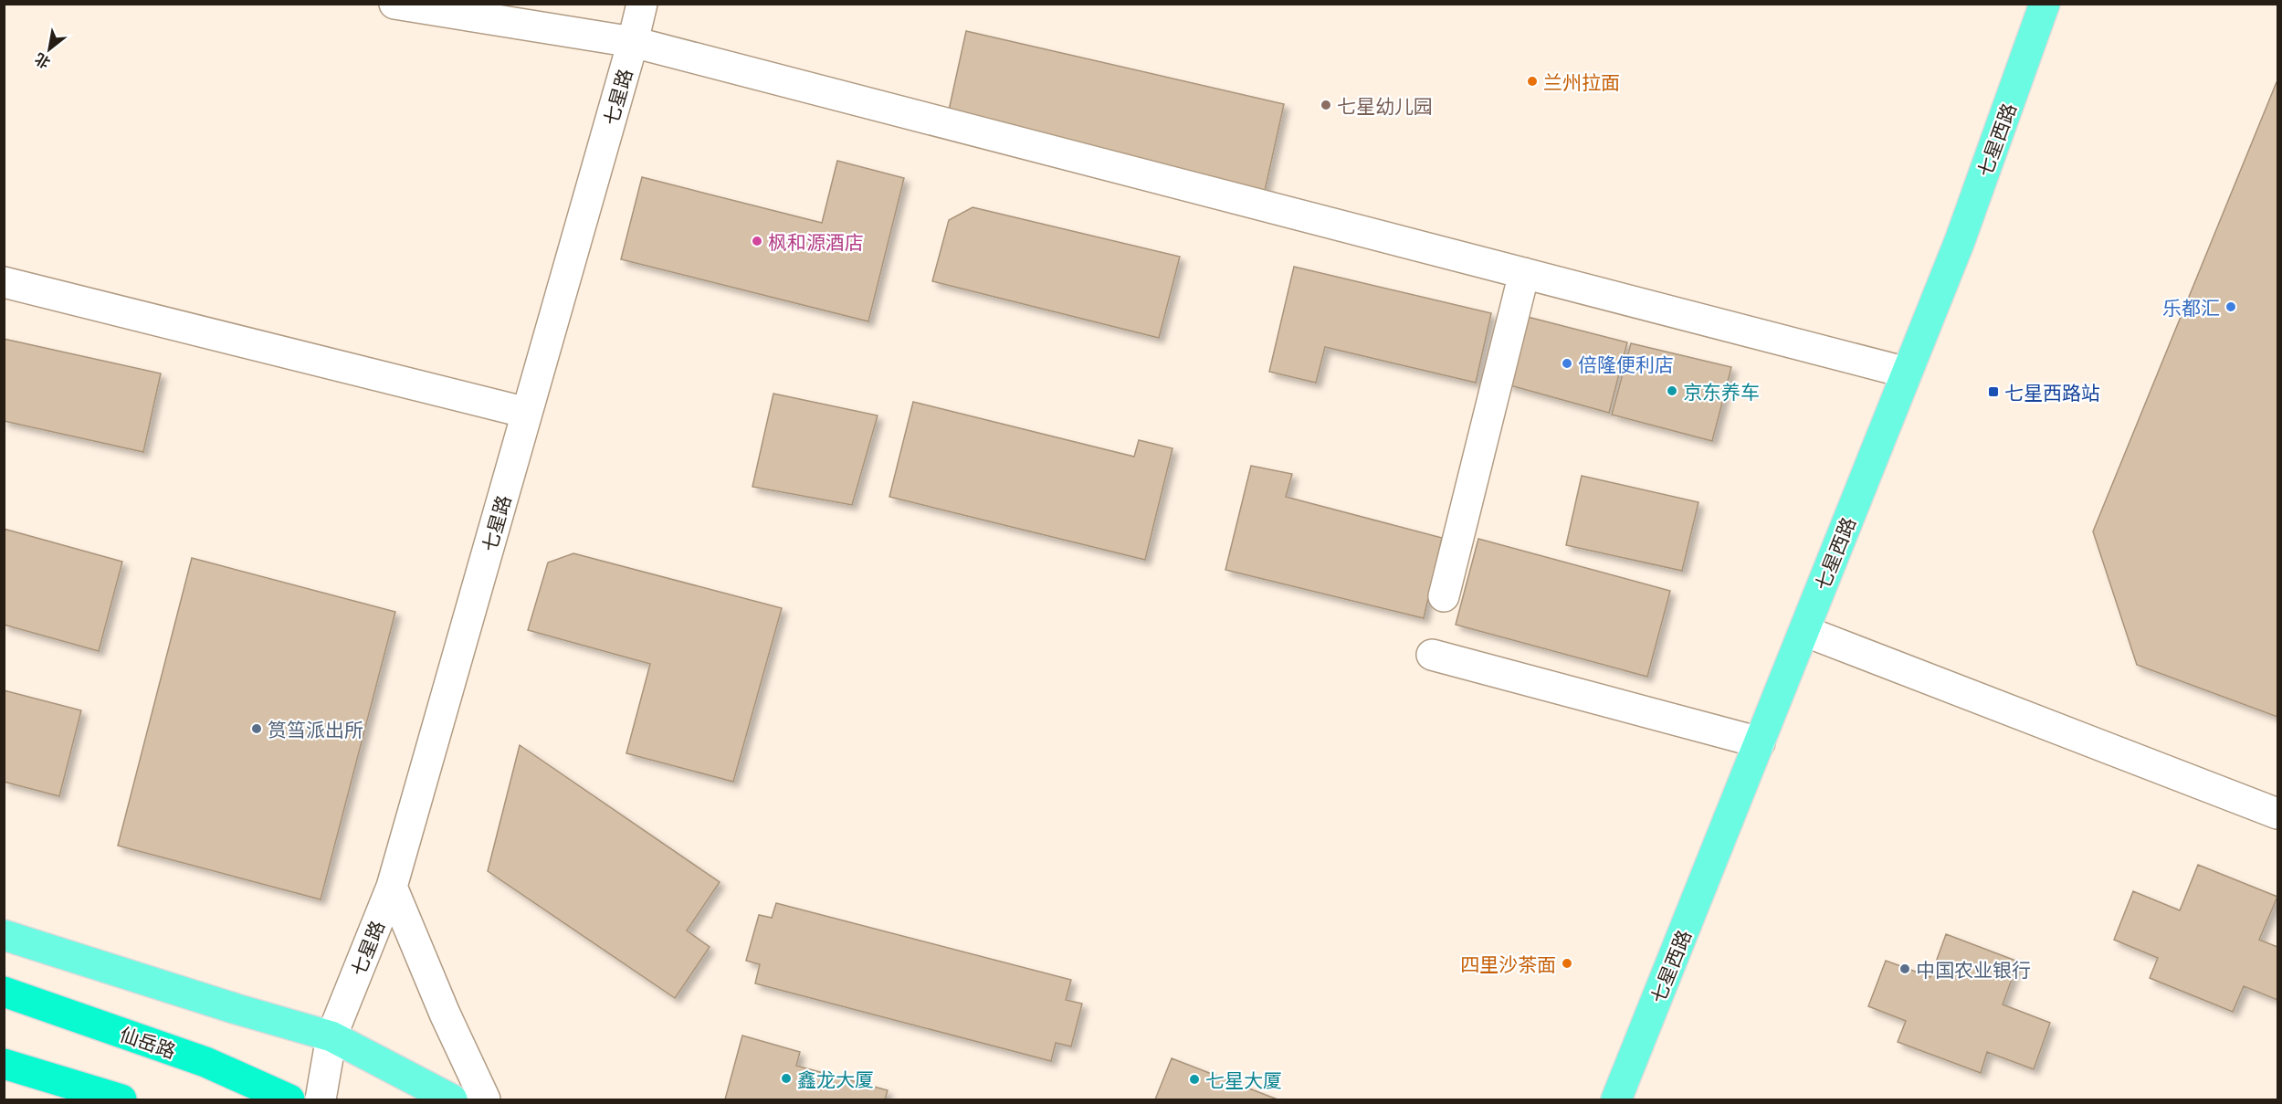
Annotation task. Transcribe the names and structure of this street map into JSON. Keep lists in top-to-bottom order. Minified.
{"streets":{"highway":["仙岳路"],"main road":["七星西路"],"street":["七星路"]},"places":{"other":["兰州拉面","七星幼儿园","枫和源酒店","乐都汇","倍隆便利店","京东养车","筼筜派出所","四里沙茶面","中国农业银行","鑫龙大厦","七星大厦"],"transit":["七星西路站"]},"north":"bottom left"}
